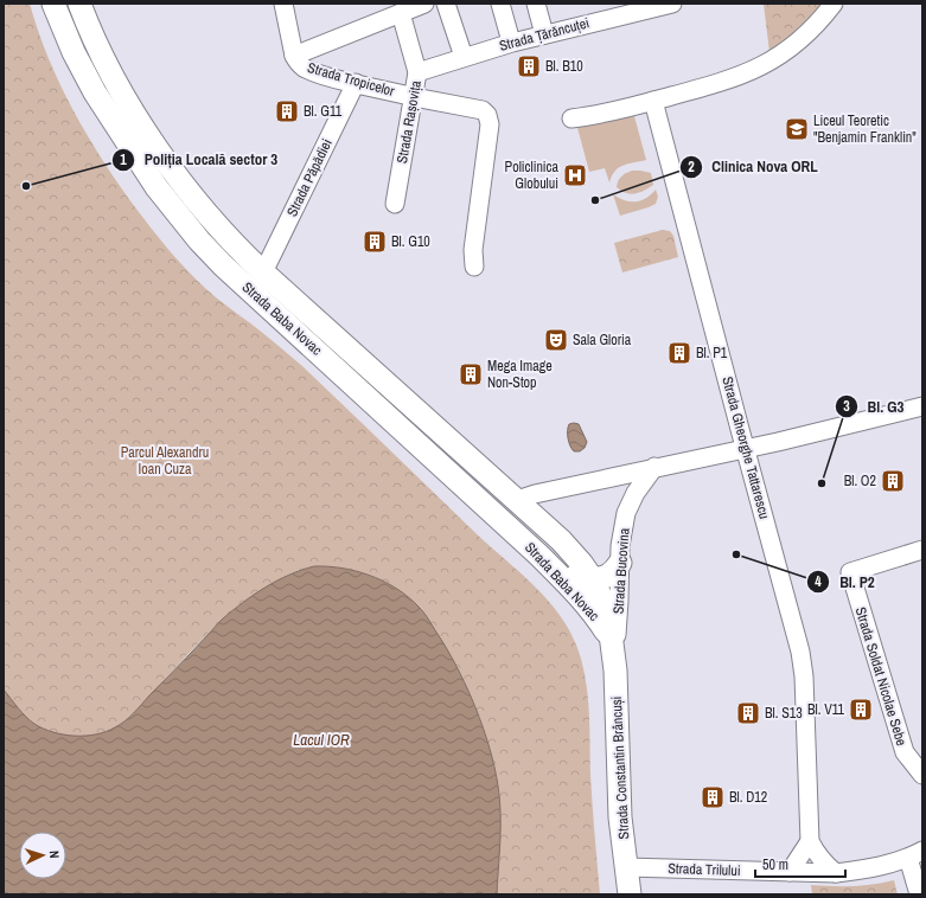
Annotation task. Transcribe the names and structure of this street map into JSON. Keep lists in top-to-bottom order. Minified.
{"streets":{"main road":["Strada Baba Novac","Strada Constantin Brâncuși"],"street":["Strada Țărăncuței","Strada Tropicelor","Strada Rașovița","Strada Păpădiei","Strada Gheorghe Tattarescu","Strada Bucovina","Strada Soldat Nicolae Sebe","Strada Trilului"]},"crossings":[["Strada Țărăncuței","Strada Rașovița"],["Strada Tropicelor","Strada Rașovița"],["Strada Tropicelor","Strada Păpădiei"],["Strada Păpădiei","Strada Baba Novac"],["Strada Baba Novac","Strada Bucovina"],["Strada Baba Novac","Strada Constantin Brâncuși"],["Strada Gheorghe Tattarescu","Strada Trilului"],["Strada Bucovina","Strada Constantin Brâncuși"],["Strada Constantin Brâncuși","Strada Trilului"]],"water":["Lacul IOR"],"parks":["Parcul Alexandru Ioan Cuza"],"places":{"building":["Bl. B10","Bl. G11","Bl. G10","Bl. P1","Mega Image Non-Stop","Bl. O2","Bl. V11","Bl. S13","Bl. D12"],"school or university":["Liceul Teoretic \"Benjamin Franklin\""],"hospital":["Policlinica Globului"],"other":["Poliția Locală sector 3","Clinica Nova ORL","Bl. G3","Bl. P2"],"theatre":["Sala Gloria"]},"scale_bar":"50 m","north":"right"}
